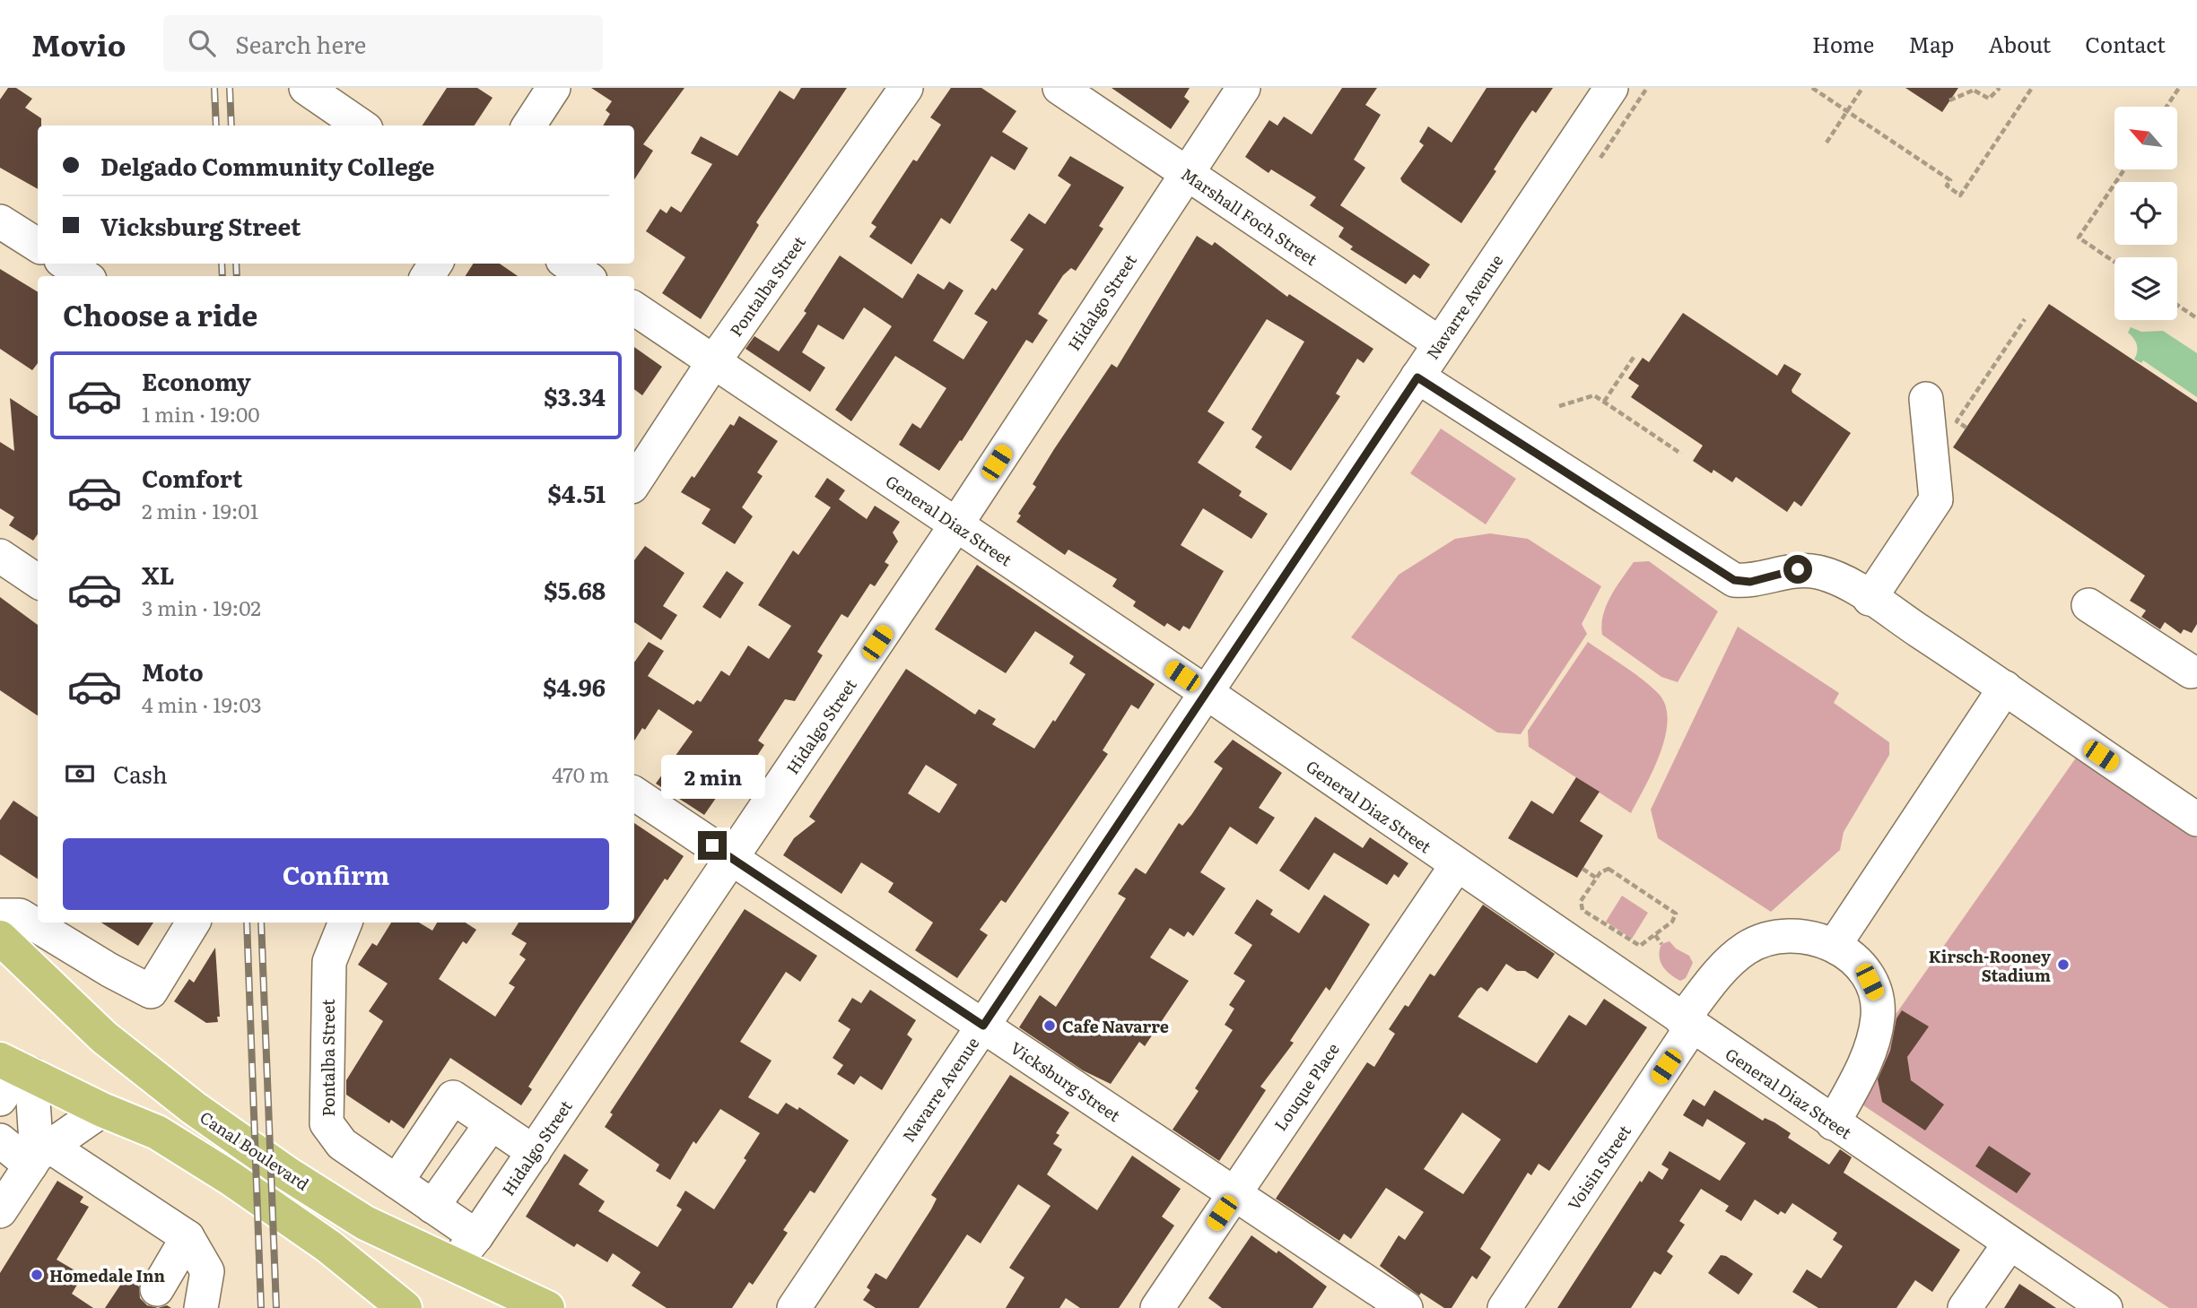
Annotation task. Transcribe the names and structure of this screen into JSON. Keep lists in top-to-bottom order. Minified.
{"streets":{"main road":["Canal Boulevard"],"street":["Marshall Foch Street","Pontalba Street","Hidalgo Street","Navarre Avenue","General Diaz Street","Vicksburg Street","Louque Place","Voisin Street"]},"crossings":[["Marshall Foch Street","Hidalgo Street"],["Marshall Foch Street","Navarre Avenue"],["Pontalba Street","Hidalgo Street"],["Pontalba Street","General Diaz Street"],["Hidalgo Street","General Diaz Street"],["Hidalgo Street","Vicksburg Street"],["Hidalgo Street","Canal Boulevard"],["Navarre Avenue","General Diaz Street"],["Navarre Avenue","Vicksburg Street"],["General Diaz Street","Louque Place"],["General Diaz Street","Voisin Street"],["Vicksburg Street","Louque Place"]],"places":["Kirsch-Rooney Stadium","Cafe Navarre","Homedale Inn"],"north":"top left","page":{"header":"Movio","search":"Search here","nav":["Home","Map","About","Contact"],"banner":["Delgado Community College","Vicksburg Street"],"heading":"Choose a ride","list":[{"name":"Economy","note":"1 min · 19:00","value":"$3.34"},{"name":"Comfort","note":"2 min · 19:01","value":"$4.51"},{"name":"XL","note":"3 min · 19:02","value":"$5.68"},{"name":"Moto","note":"4 min · 19:03","value":"$4.96"}],"pay":["Cash","470 m"],"bubble":"2 min","buttons":"Confirm"}}
